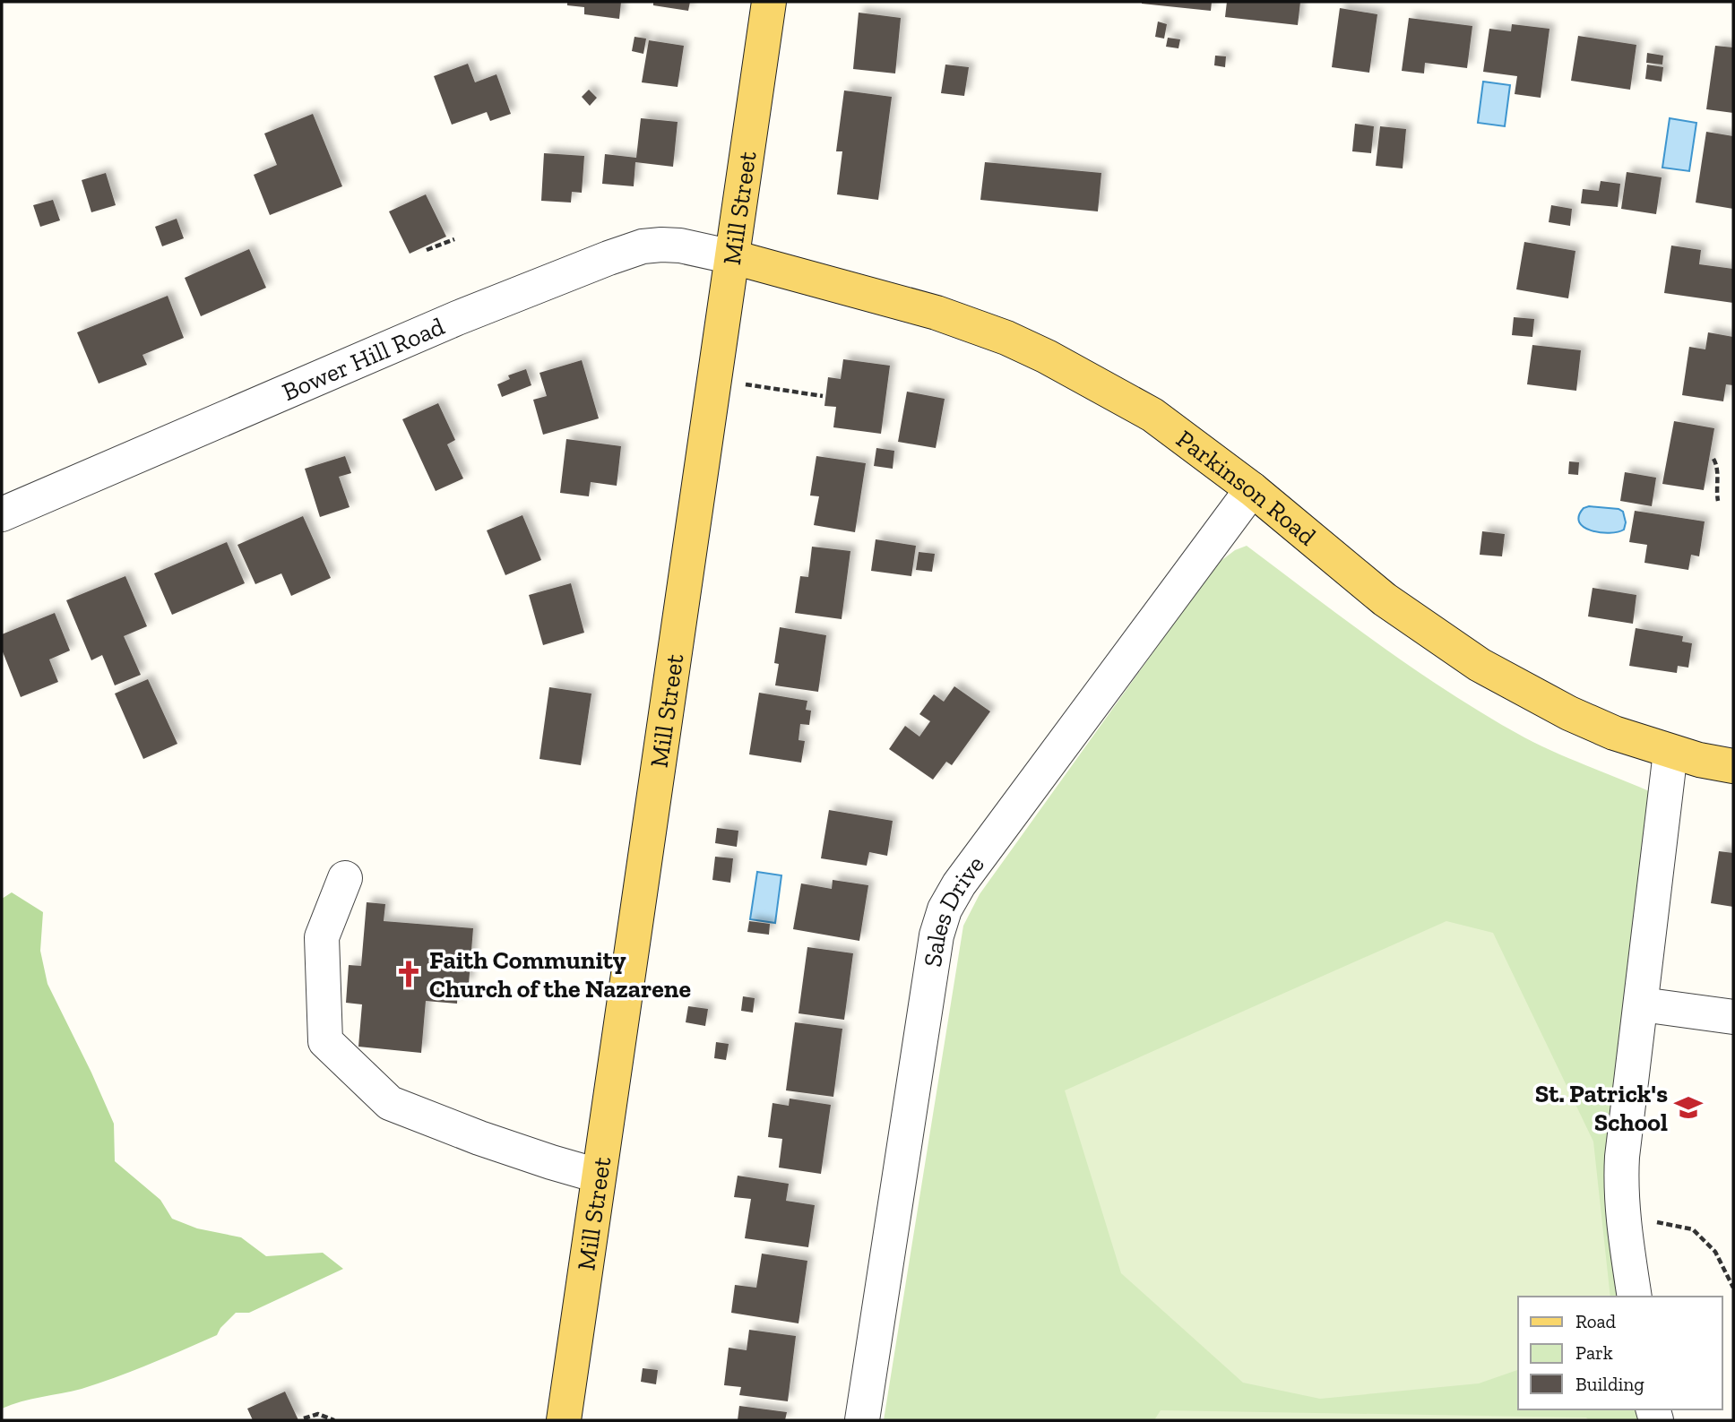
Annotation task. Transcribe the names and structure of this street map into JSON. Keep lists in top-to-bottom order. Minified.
{"streets":{"main road":["Mill Street","Parkinson Road"],"street":["Bower Hill Road","Sales Drive"]},"crossings":[["Mill Street","Bower Hill Road"],["Mill Street","Parkinson Road"],["Bower Hill Road","Parkinson Road"],["Parkinson Road","Sales Drive"]],"places":{"church":["Faith Community Church of the Nazarene"],"school or university":["St. Patrick's School"]},"legend":["Road","Park","Building"]}
